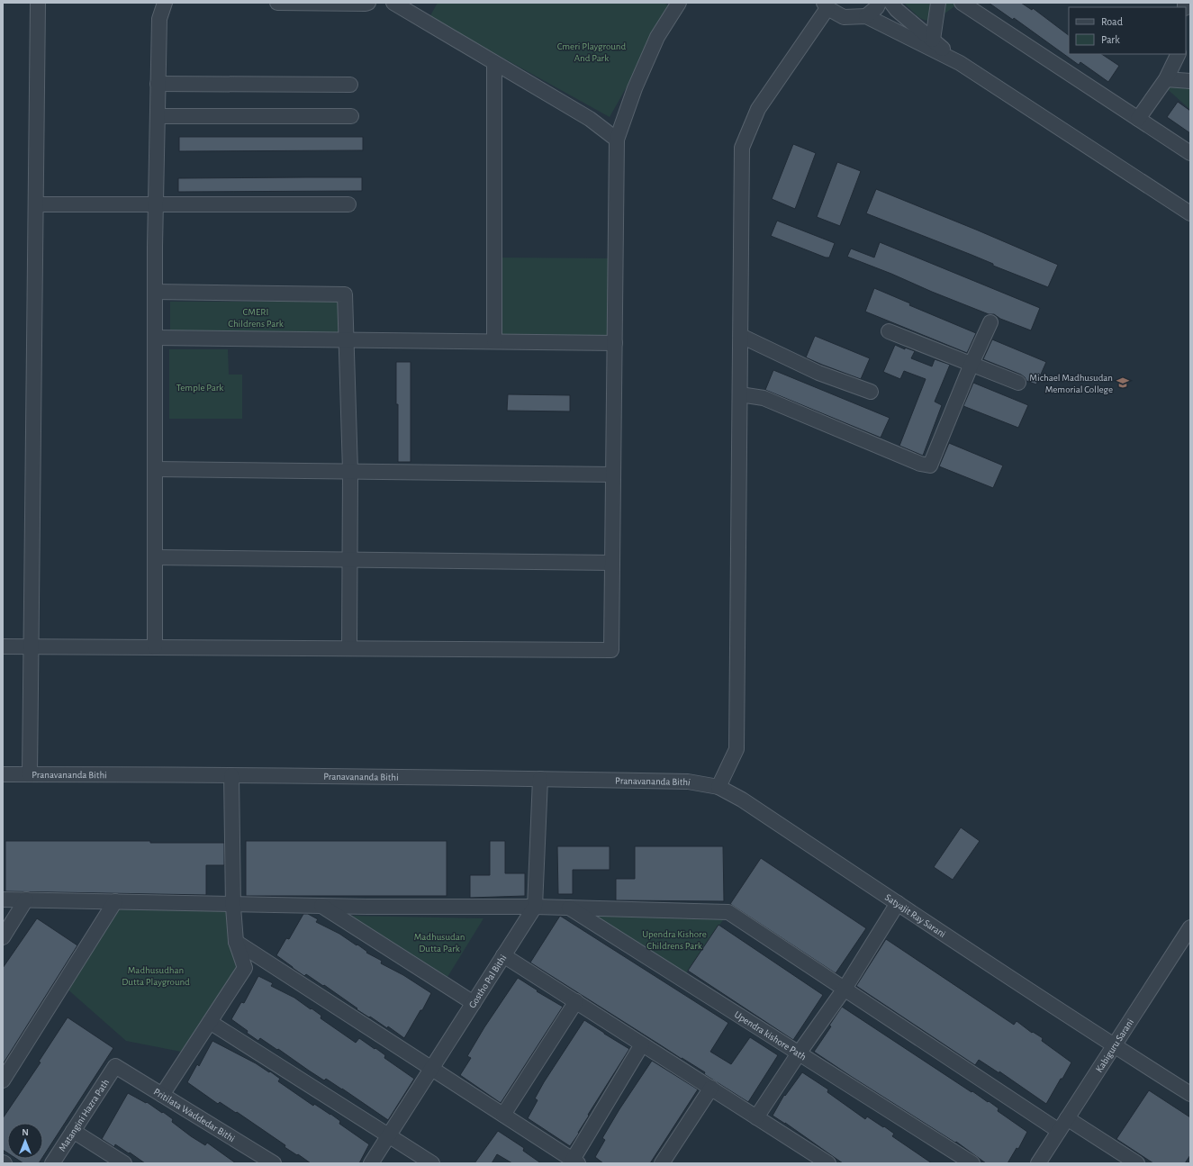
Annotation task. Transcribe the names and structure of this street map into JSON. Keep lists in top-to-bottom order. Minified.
{"streets":{"street":["Pranavananda Bithi","Satyajit Ray Sarani","Gostho Pal Bithi","Upendra kishore Path","Kabiguru Sarani","Matangini Hazra Path","Pritilata Waddedar Bithi"]},"crossings":[["Pranavananda Bithi","Satyajit Ray Sarani"],["Satyajit Ray Sarani","Kabiguru Sarani"],["Matangini Hazra Path","Pritilata Waddedar Bithi"]],"parks":["Cmeri Playground And Park","CMERI Childrens Park","Temple Park","Upendra Kishore Childrens Park","Madhusudan Dutta Park","Madhusudhan Dutta Playground"],"places":{"school or university":["Michael Madhusudan Memorial College"]},"legend":["Road","Park"],"north":"top"}
